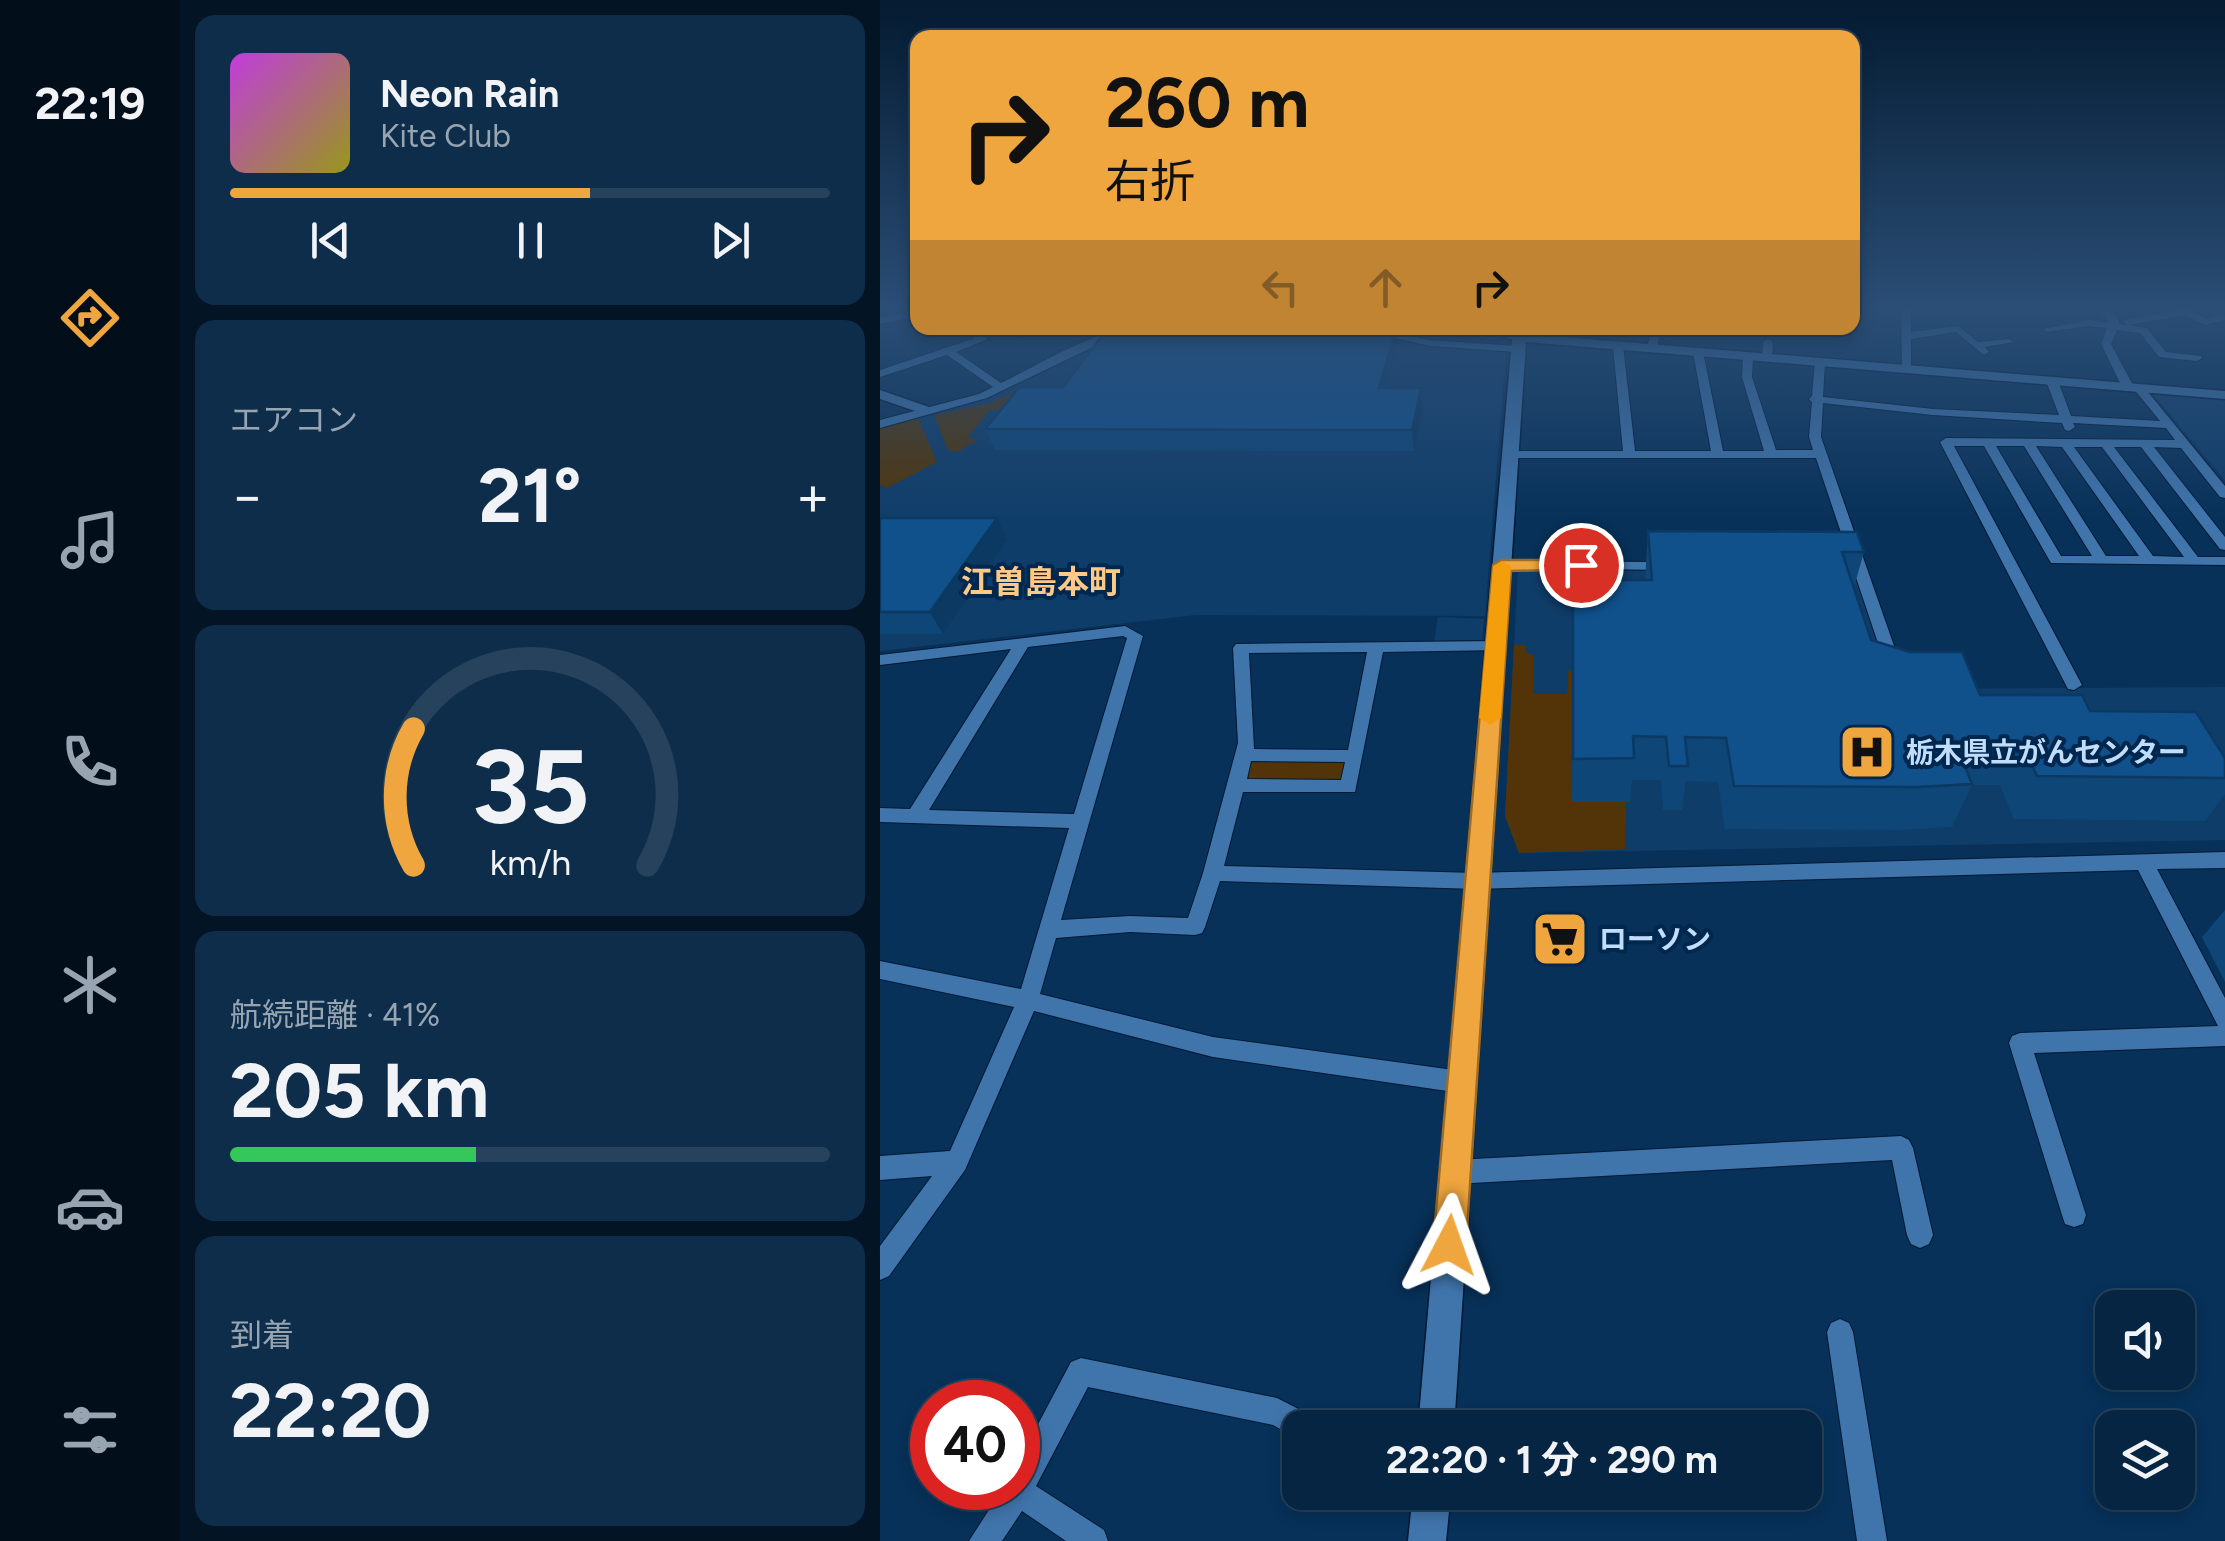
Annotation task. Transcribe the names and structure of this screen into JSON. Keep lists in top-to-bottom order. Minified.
{"districts":["江曽島本町"],"places":{"hospital":["栃木県立がんセンター"],"supermarket":["ローソン"]},"page":{"tabs":"22:19","turn":["260 m","右折"],"song":["Neon Rain","Kite Club"],"tile":["エアコン",["航続距離 · 41%","205 km"],["到着","22:20"]],"heat":["−","21°","+"],"limit":"40","trip":"22:20 · 1 分 · 290 m","gauge":["35","km/h"]}}
